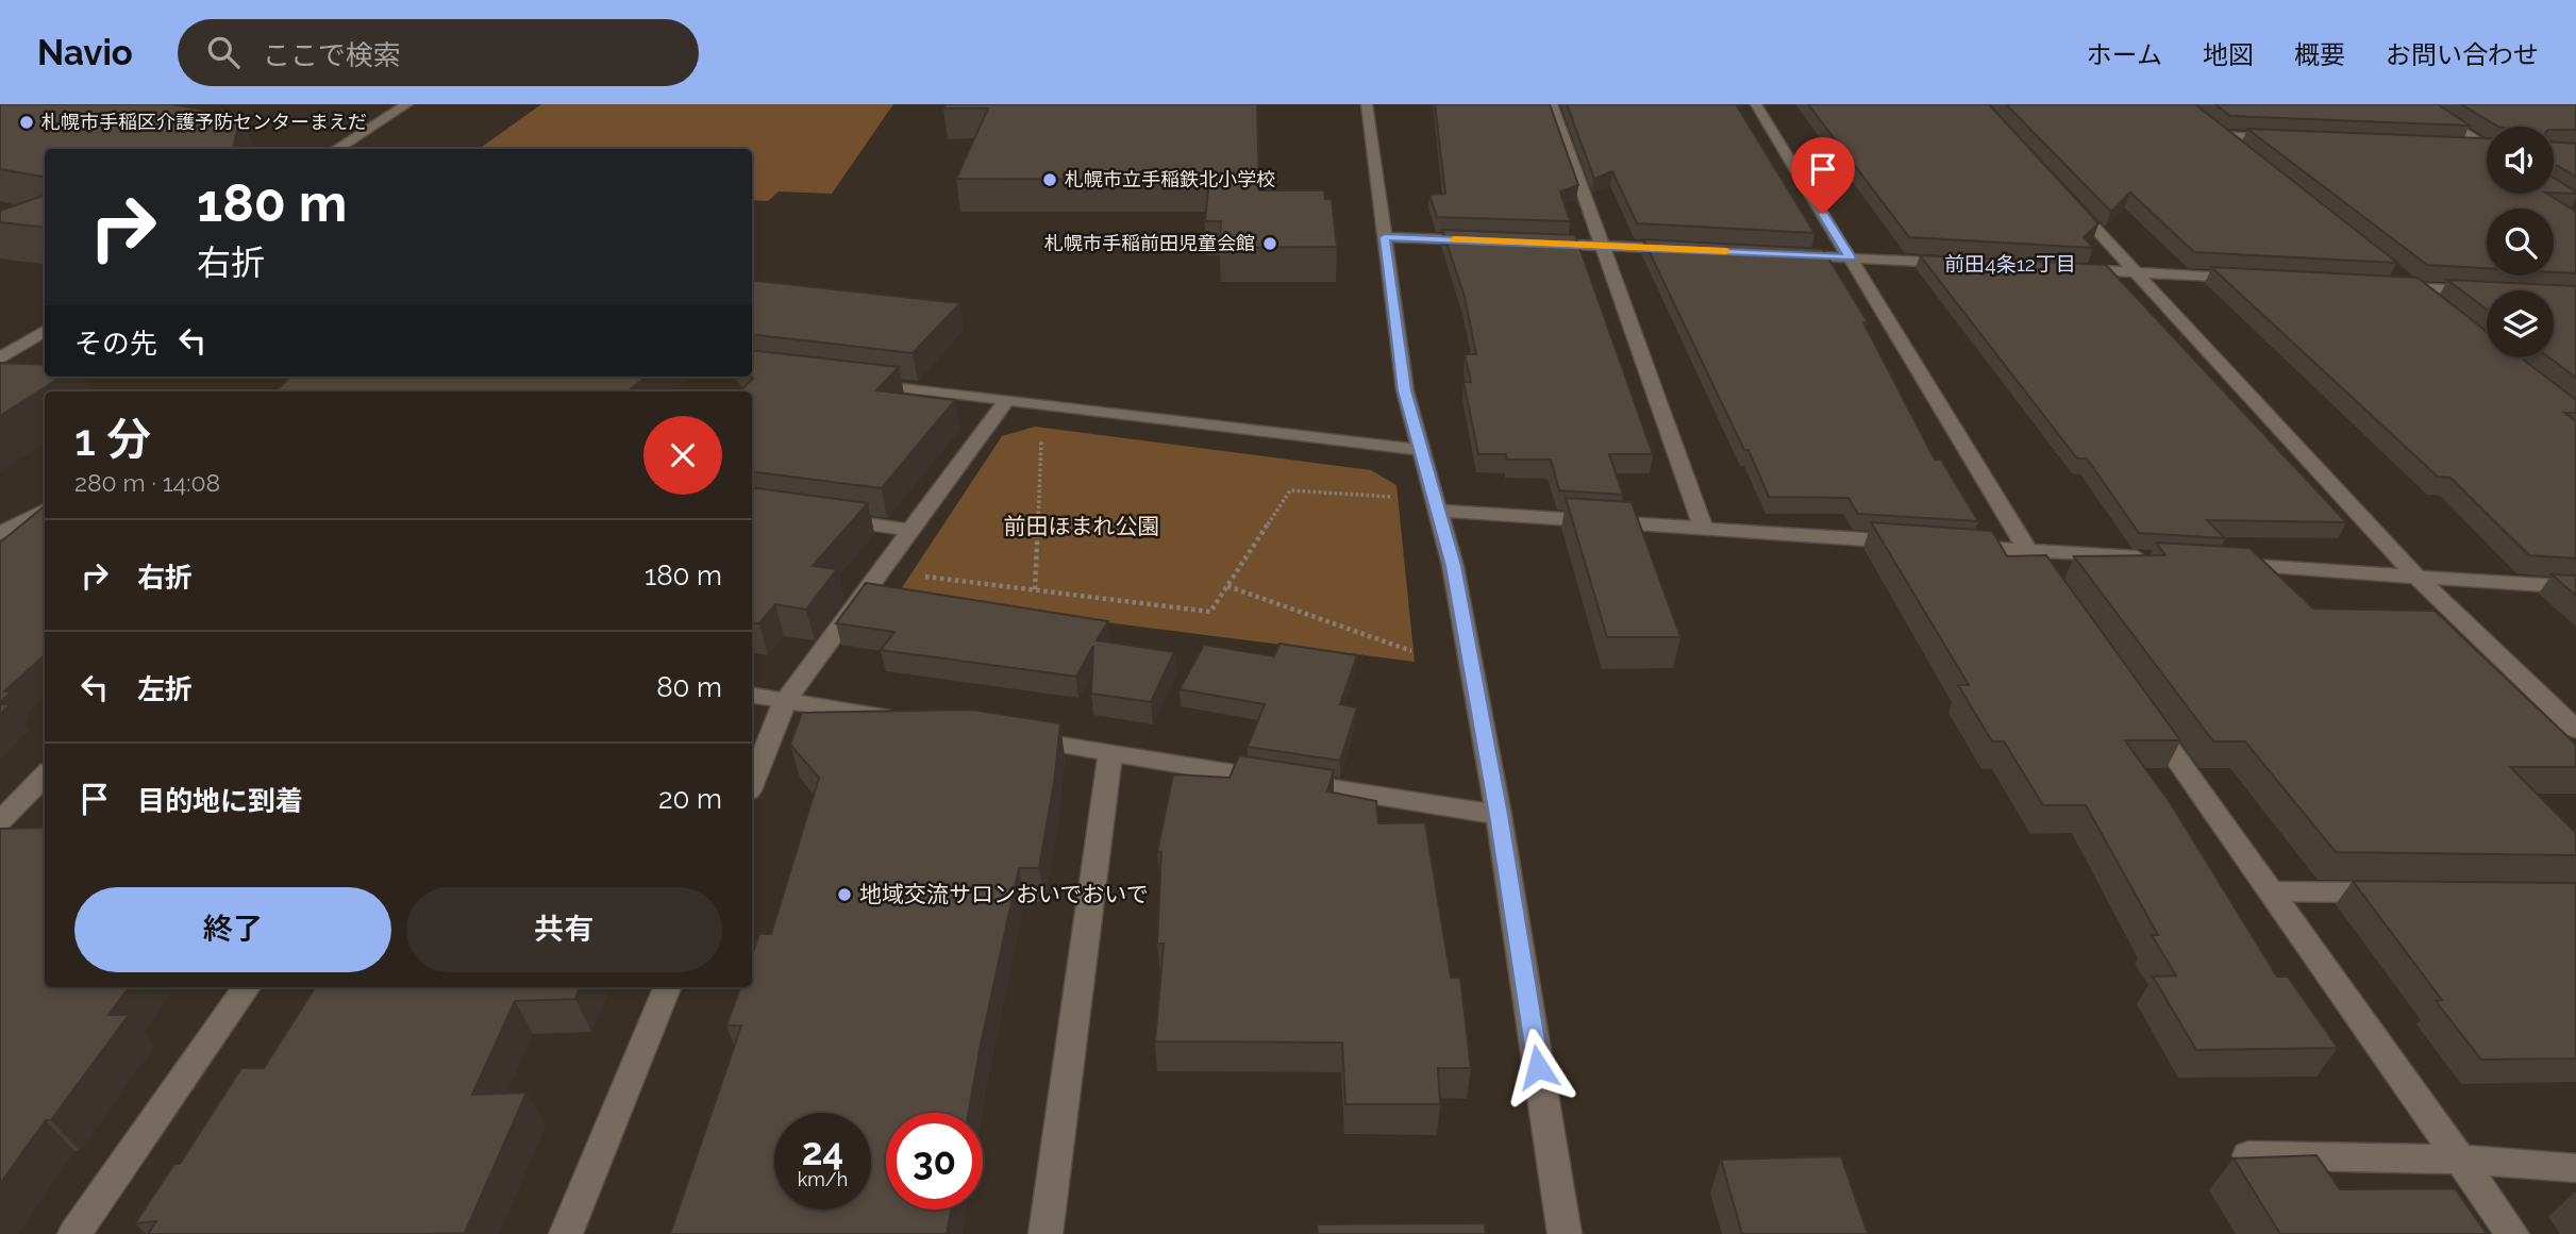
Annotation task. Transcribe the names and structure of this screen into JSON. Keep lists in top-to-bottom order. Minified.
{"districts":["前田4条12丁目"],"parks":["前田ほまれ公園"],"places":["札幌市手稲区介護予防センターまえだ","札幌市立手稲鉄北小学校","札幌市手稲前田児童会館","地域交流サロンおいでおいで"],"page":{"header":"Navio","search":"ここで検索","nav":["ホーム","地図","概要","お問い合わせ"],"turn":["180 m","右折"],"then":"その先","heading":["1 分","280 m · 14:08"],"list":[{"name":"右折","value":"180 m"},{"name":"左折","value":"80 m"},{"name":"目的地に到着","value":"20 m"}],"buttons":["終了","共有"],"speed":"24 km/h","limit":"30"}}
